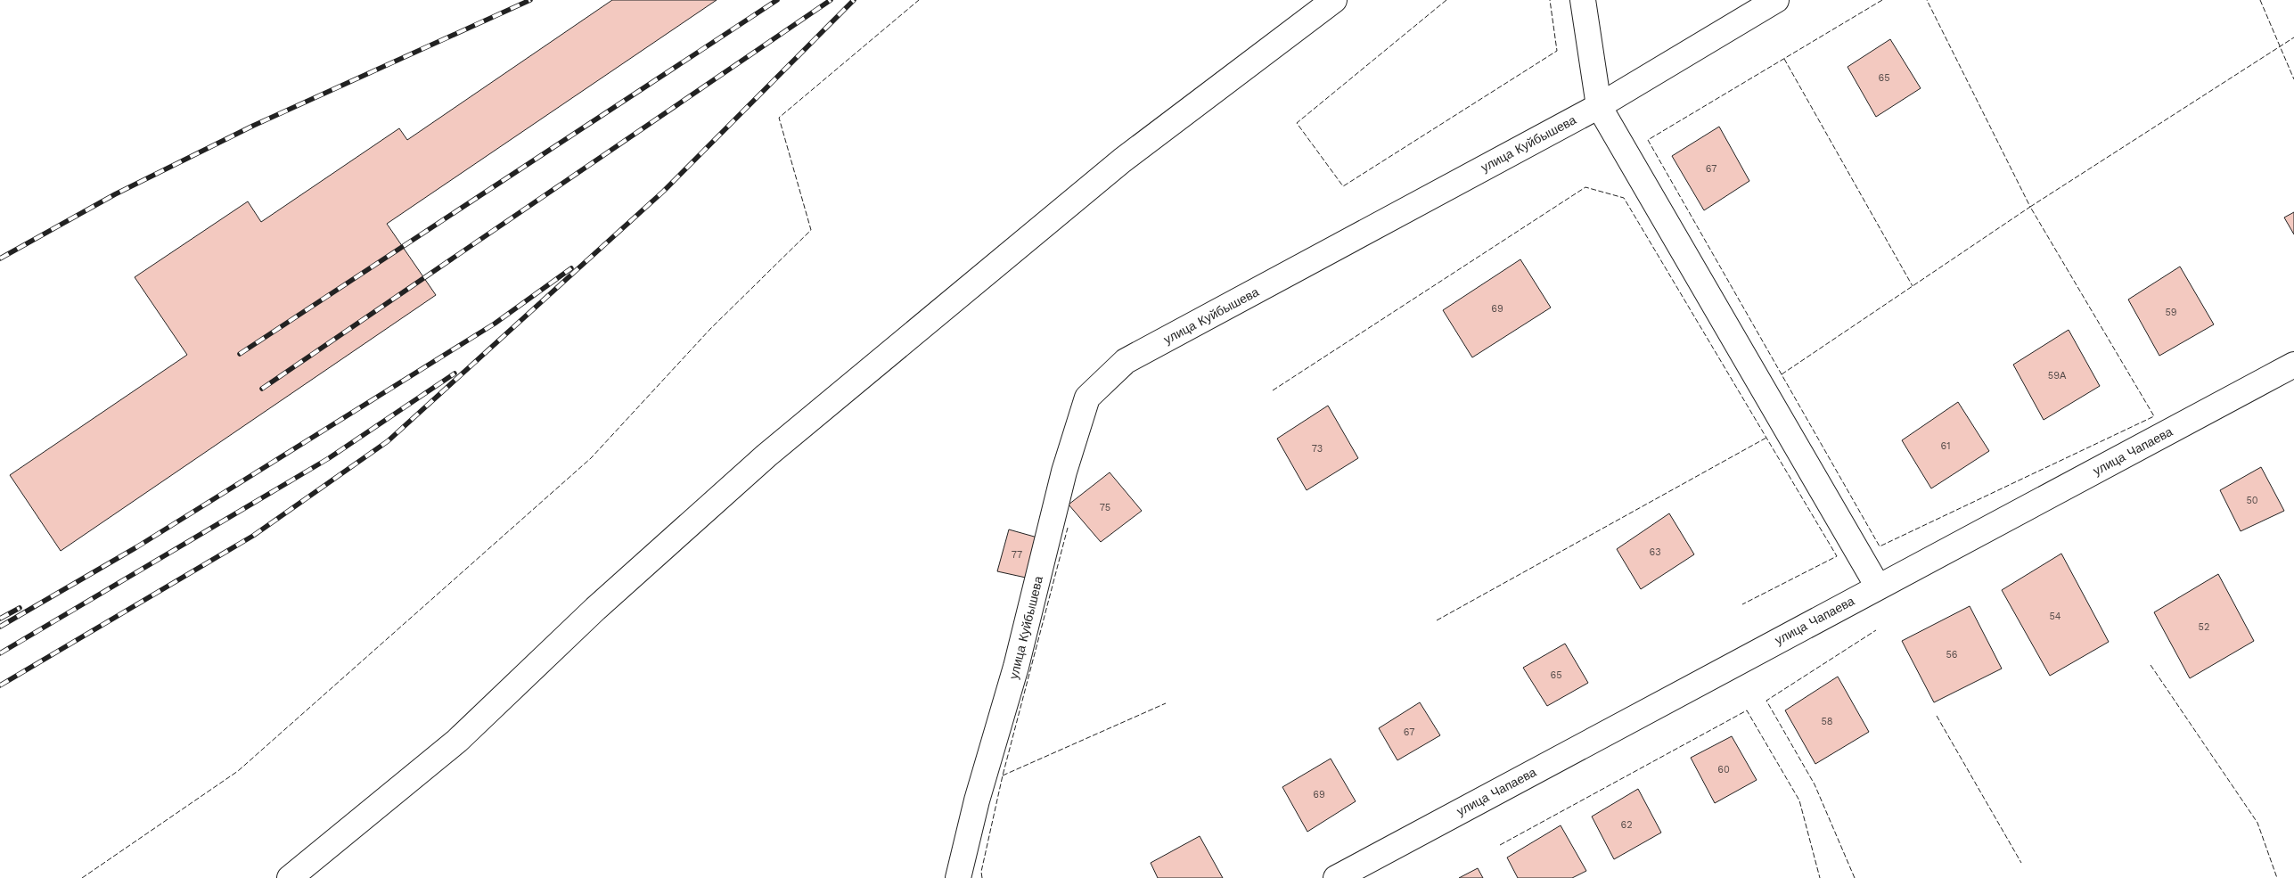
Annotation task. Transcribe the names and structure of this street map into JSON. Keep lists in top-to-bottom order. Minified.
{"streets":{"street":["улица Куйбышева","улица Чапаева"]},"house_numbers":["65","67","69","59","59А","61","73","50","75","63","77","54","52","56","65","58","67","60","69","62"]}
